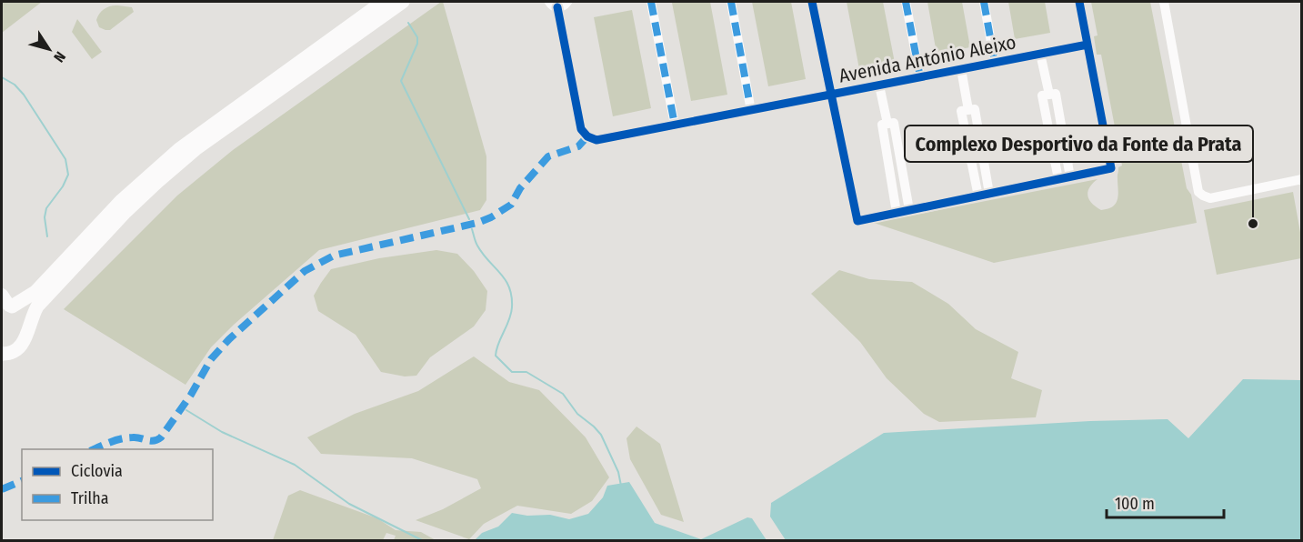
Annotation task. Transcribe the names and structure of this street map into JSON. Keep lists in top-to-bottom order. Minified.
{"streets":{"street":["Avenida António Aleixo"]},"places":["Complexo Desportivo da Fonte da Prata"],"legend":["Ciclovia","Trilha"],"scale_bar":"100 m","north":"bottom right"}
